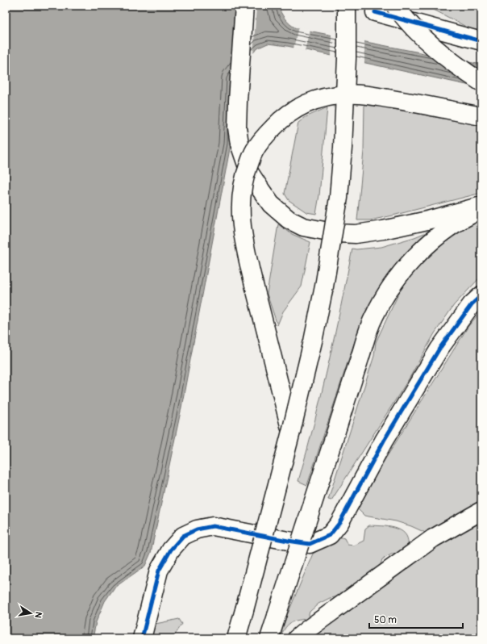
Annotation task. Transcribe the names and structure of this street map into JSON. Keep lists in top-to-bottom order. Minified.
{"scale_bar":"50 m","north":"right"}
